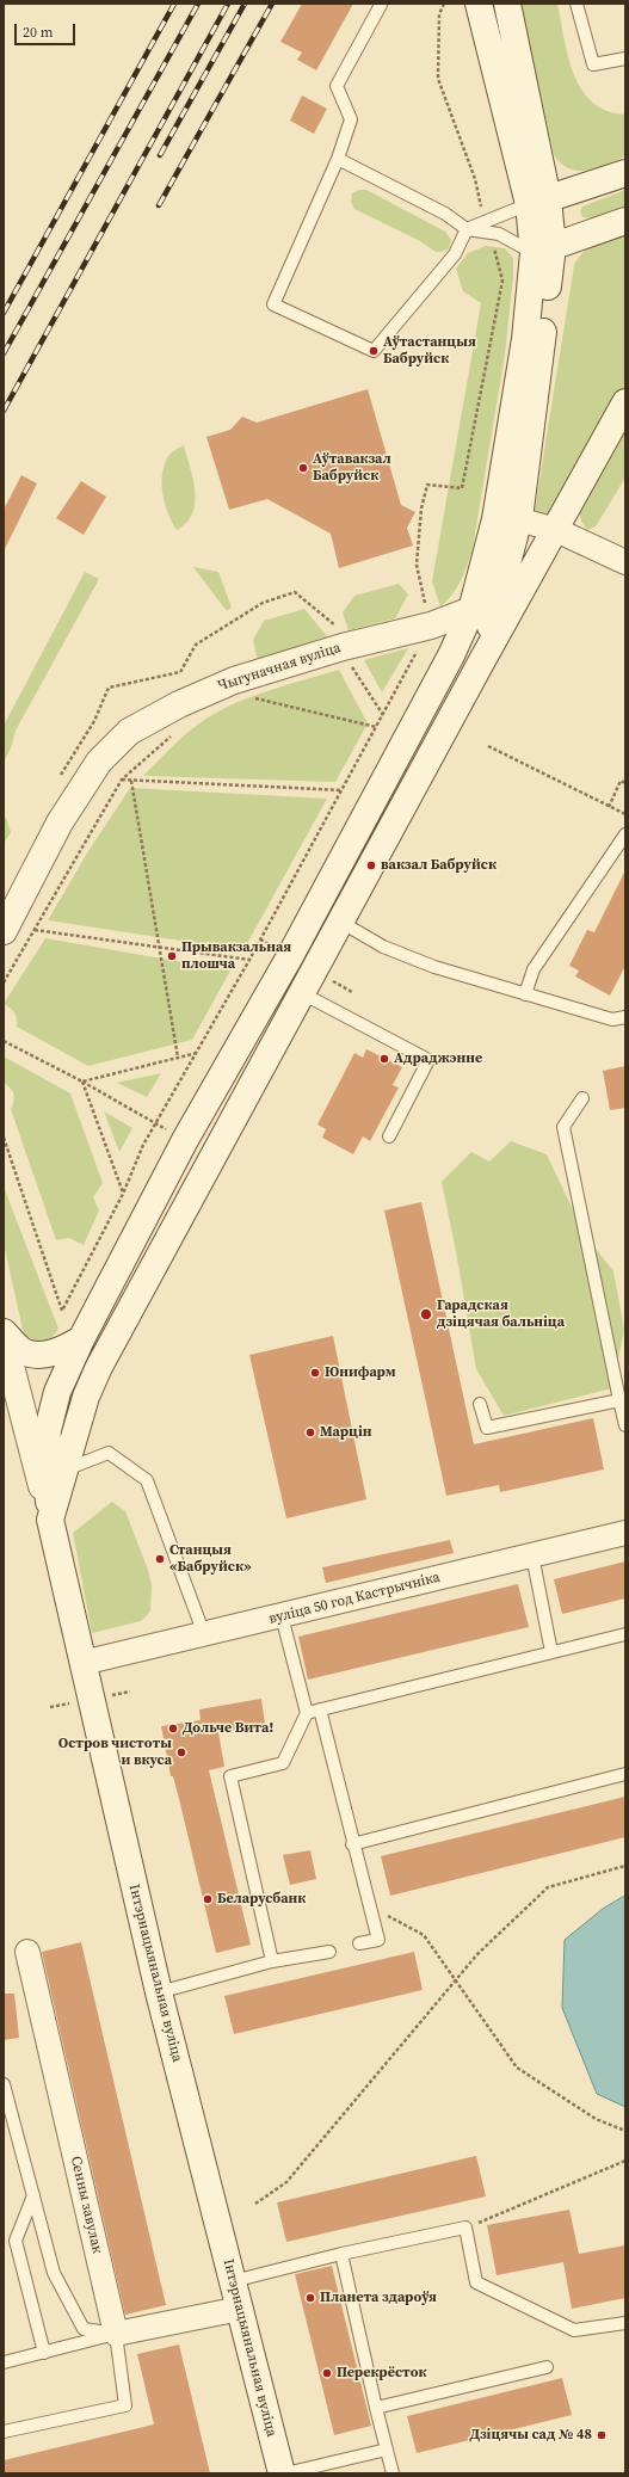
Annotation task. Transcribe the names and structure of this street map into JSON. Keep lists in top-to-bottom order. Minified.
{"streets":{"main road":["Чыгуначная вуліца","Інтэрнацыянальная вуліца"],"street":["вуліца 50 год Кастрычніка","Сенны завулак"]},"crossings":[["вуліца 50 год Кастрычніка","Інтэрнацыянальная вуліца"]],"places":["Аўтастанцыя Бабруйск","Аўтавакзал Бабруйск","вакзал Бабруйск","Прывакзальная плошча","Адраджэнне","Гарадская дзіцячая бальніца","Юнифарм","Марцін","Станцыя «Бабруйск»","Дольче Вита!","Остров чистоты и вкуса","Беларусбанк","Планета здароўя","Перекрёсток","Дзіцячы сад № 48"],"scale_bar":"20 m"}
